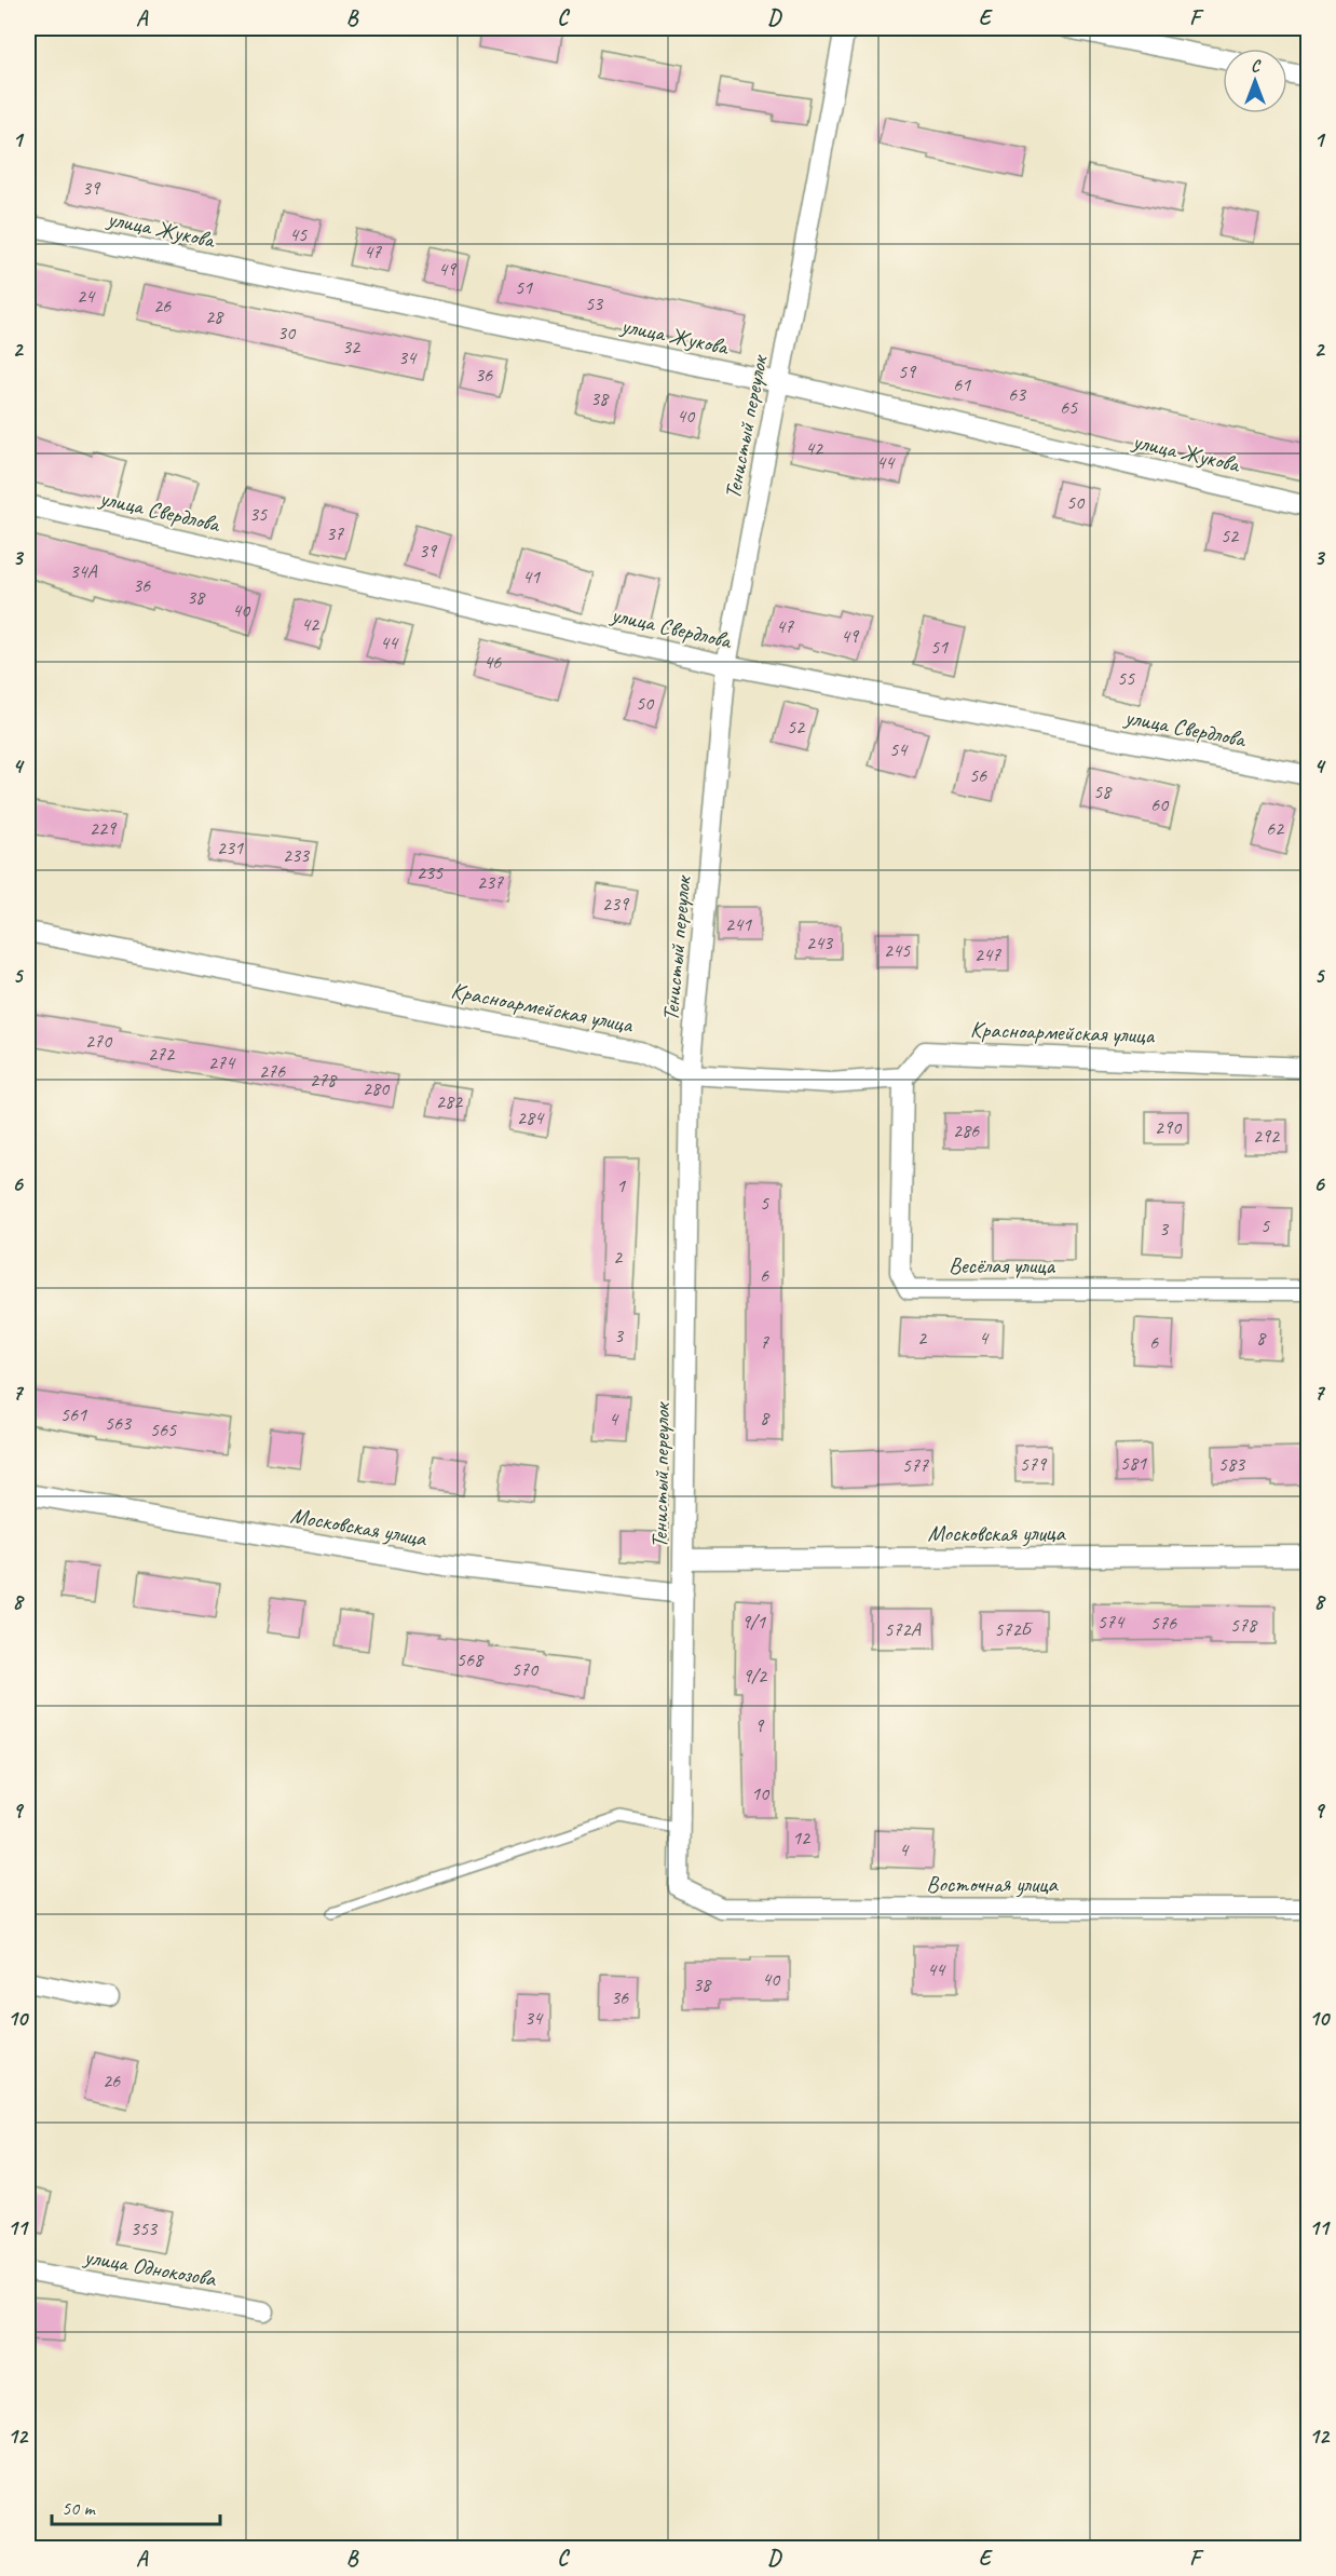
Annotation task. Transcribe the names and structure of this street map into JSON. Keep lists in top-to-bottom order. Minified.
{"streets":{"street":["улица Жукова","Тенистый переулок","улица Свердлова","Красноармейская улица","Весёлая улица","Московская улица","Восточная улица","улица Однокозова"]},"crossings":[["улица Жукова","Тенистый переулок"],["Тенистый переулок","улица Свердлова"],["Тенистый переулок","Красноармейская улица"],["Тенистый переулок","Московская улица"],["Тенистый переулок","Восточная улица"],["Красноармейская улица","Весёлая улица"]],"house_numbers":["39","45","47","49","51","24","53","26","28","30","32","34","59","36","61","63","38","65","40","42","44","50","35","37","52","39","34А","41","36","38","40","42","47","49","44","51","46","55","50","52","54","56","58","60","229","62","231","233","235","237","239","241","243","245","247","270","272","274","276","278","280","282","284","290","286","292","1","5","5","3","2","6","3","2","4","8","7","6","561","8","4","563","565","581","579","583","577","9/1","574","576","578","572А","572Б","568","570","9/2","9","10","12","4","44","40","38","36","34","26","353"],"scale_bar":"50 m","north":"top","grid":{"columns":["A","B","C","D","E","F"],"rows":["1","2","3","4","5","6","7","8","9","10","11","12"]}}
